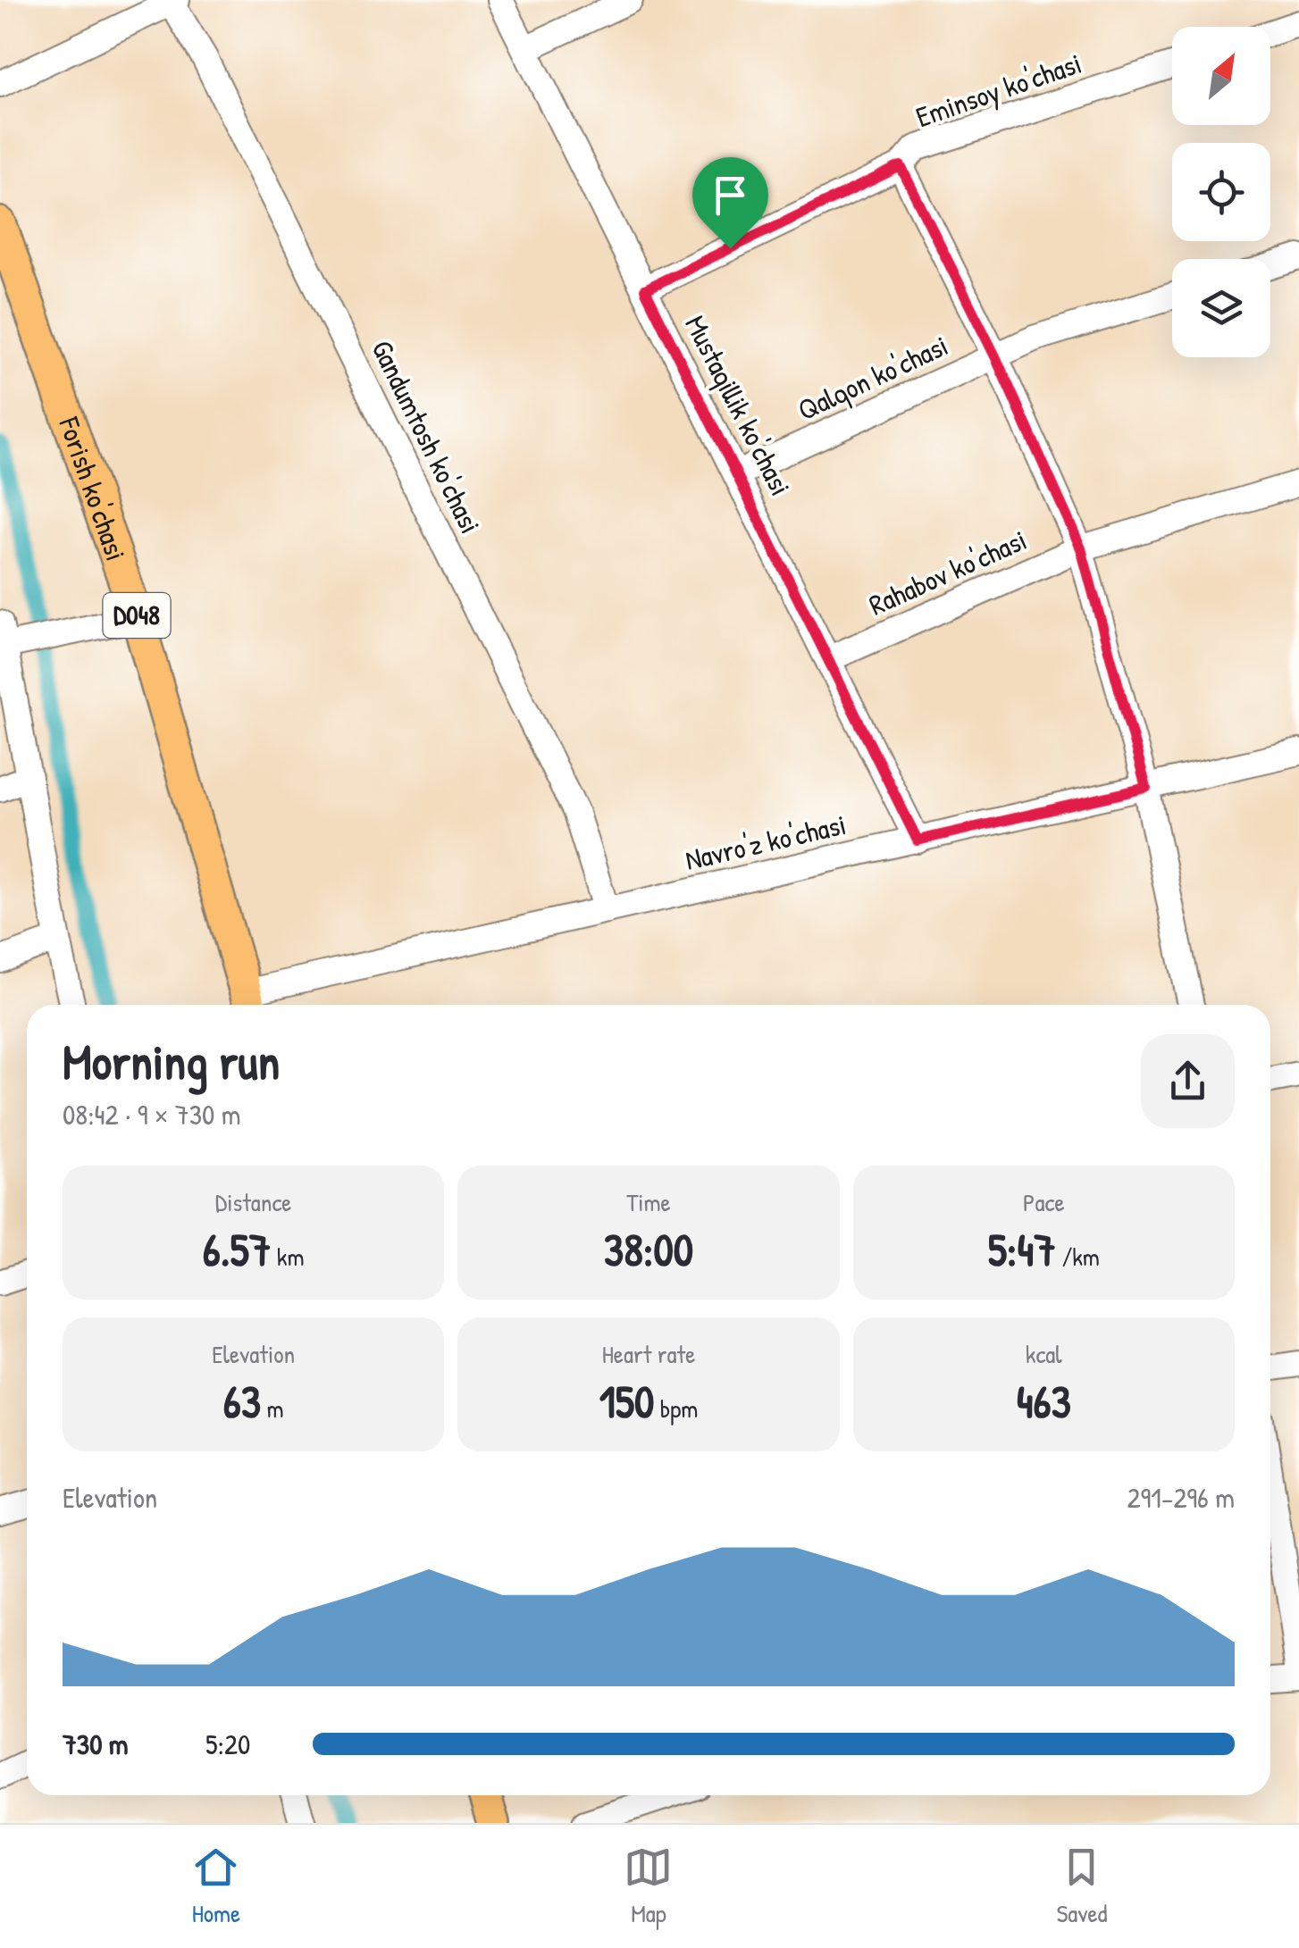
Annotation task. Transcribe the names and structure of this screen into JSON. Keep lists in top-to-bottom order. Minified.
{"streets":{"main road":["Forish ko'chasi","D048"],"street":["Eminsoy ko'chasi","Qalqon ko'chasi","Mustaqillik ko'chasi","Gandumtosh ko'chasi","Rahabov ko'chasi","Navro'z ko'chasi"]},"crossings":[["Eminsoy ko'chasi","Mustaqillik ko'chasi"],["Qalqon ko'chasi","Mustaqillik ko'chasi"],["Mustaqillik ko'chasi","Rahabov ko'chasi"],["Mustaqillik ko'chasi","Navro'z ko'chasi"],["Gandumtosh ko'chasi","Navro'z ko'chasi"],["Forish ko'chasi","Navro'z ko'chasi"]],"north":"top right","page":{"heading":["Morning run","08:42 · 9 × 730 m"],"stats":[["Distance","6.57 km"],["Time","38:00"],["Pace","5:47 /km"],["Elevation","63 m"],["Heart rate","150 bpm"],["kcal","463"]],"chart":["Elevation","291–296 m"],"list":[{"name":"730 m","note":"5:20"}],"tabs":["Home","Map","Saved"]}}
